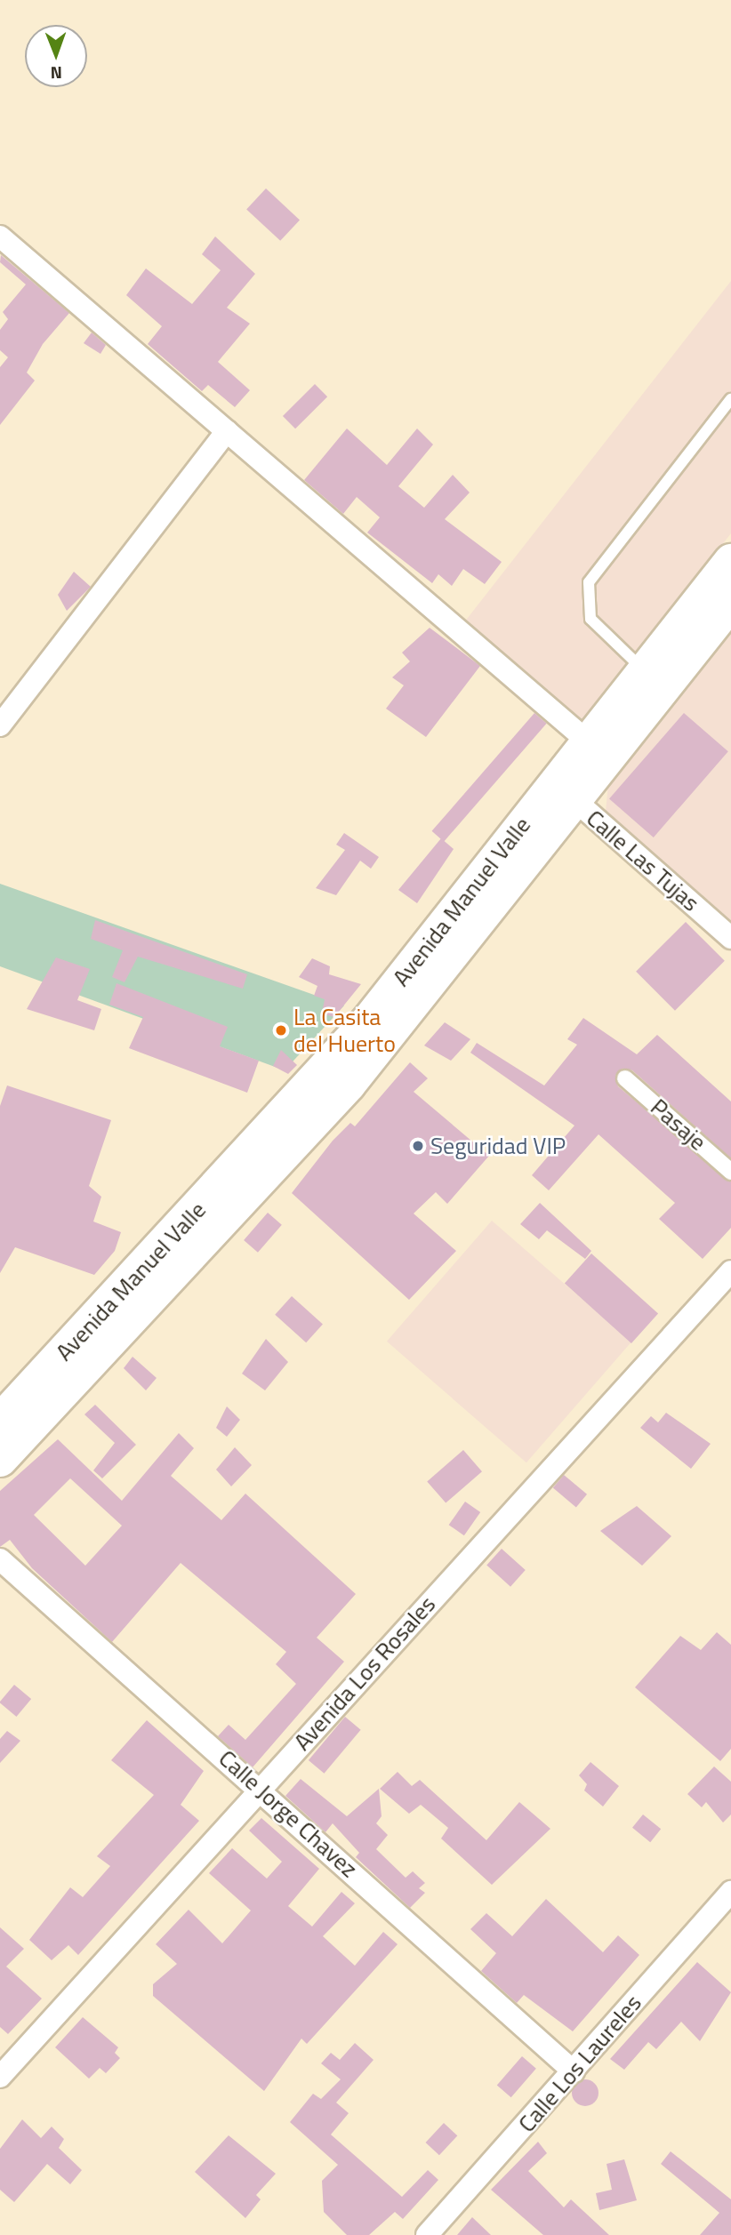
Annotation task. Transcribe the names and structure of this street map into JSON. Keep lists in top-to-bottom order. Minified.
{"streets":{"main road":["Avenida Manuel Valle"],"street":["Calle Las Tujas","Pasaje","Avenida Los Rosales","Calle Jorge Chavez","Calle Los Laureles"]},"crossings":[["Calle Las Tujas","Avenida Manuel Valle"],["Avenida Los Rosales","Calle Jorge Chavez"],["Calle Jorge Chavez","Calle Los Laureles"]],"places":["La Casita del Huerto","Seguridad VIP"],"north":"bottom"}
